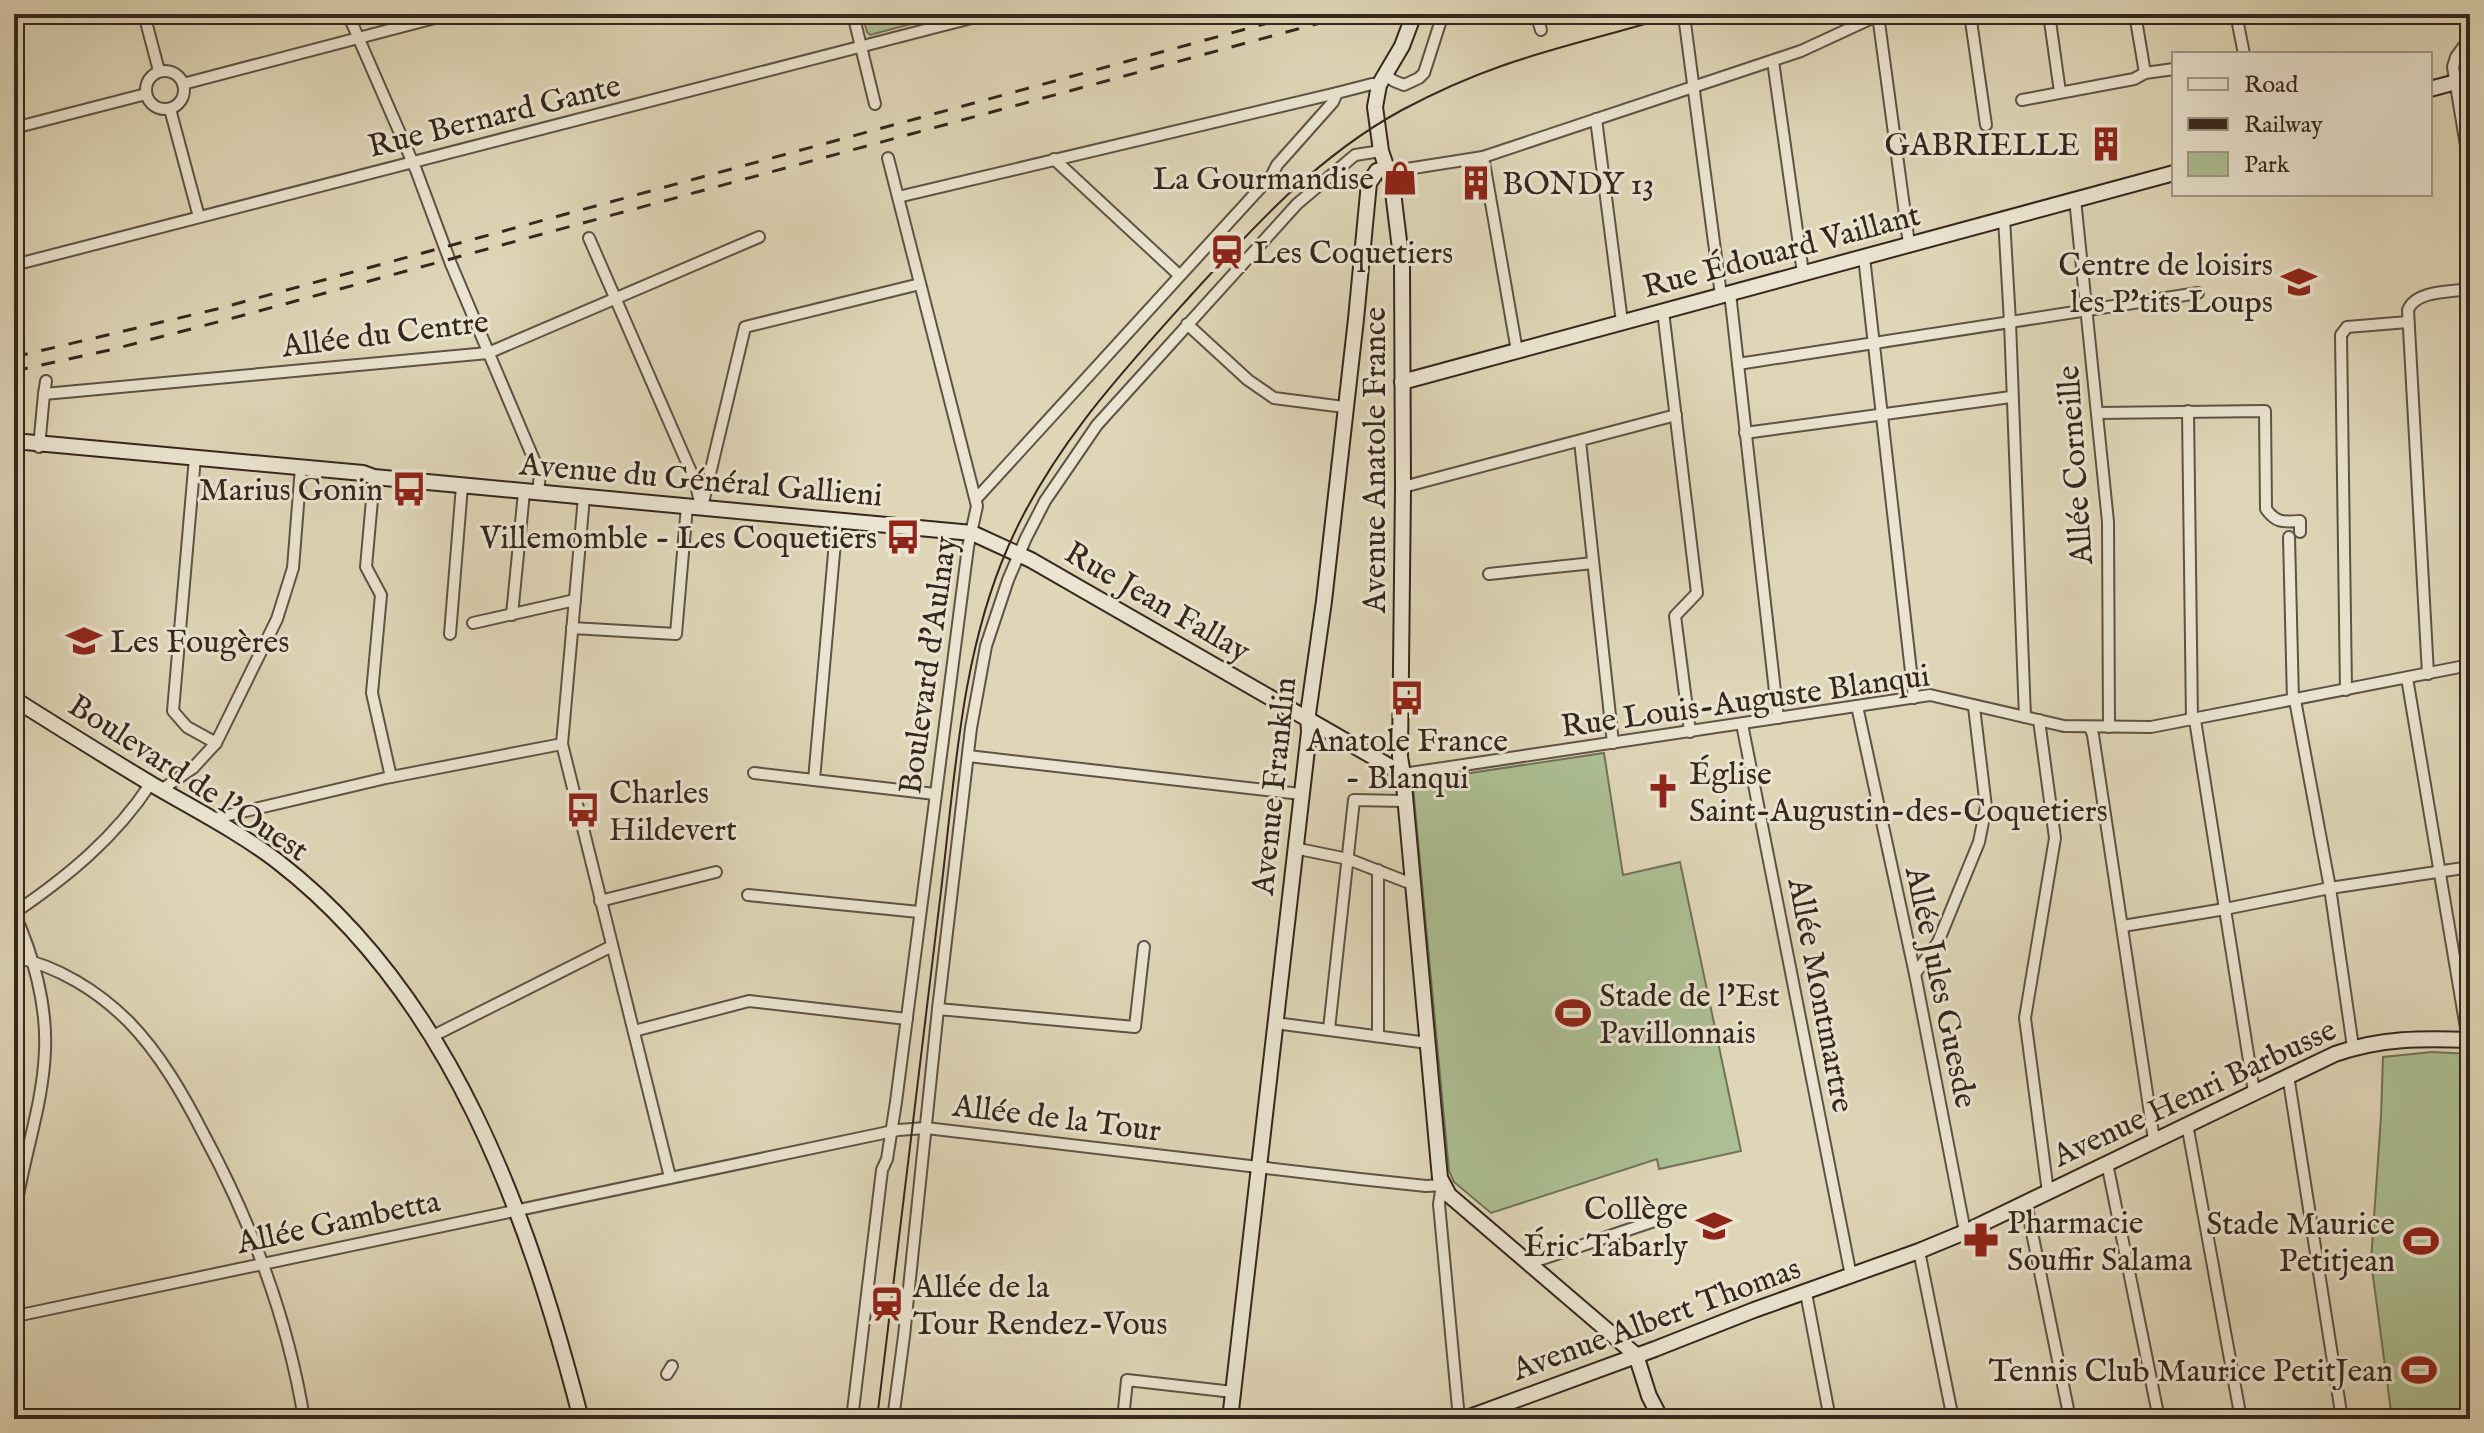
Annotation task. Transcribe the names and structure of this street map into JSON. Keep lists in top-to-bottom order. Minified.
{"streets":{"street":["Rue Bernard Gante","Rue Édouard Vaillant","Allée du Centre","Avenue Anatole France","Allée Corneille","Avenue du Général Gallieni","Rue Jean Fallay","Boulevard d'Aulnay","Rue Louis-Auguste Blanqui","Boulevard de l'Ouest","Avenue Franklin","Allée Jules Guesde","Allée Montmartre","Avenue Henri Barbusse","Allée de la Tour","Allée Gambetta","Avenue Albert Thomas"]},"crossings":[["Rue Édouard Vaillant","Avenue Anatole France"],["Rue Édouard Vaillant","Allée Corneille"],["Avenue Anatole France","Rue Jean Fallay"],["Avenue Anatole France","Boulevard d'Aulnay"],["Avenue Anatole France","Rue Louis-Auguste Blanqui"],["Avenue Anatole France","Avenue Franklin"],["Avenue Anatole France","Allée de la Tour"],["Allée Corneille","Rue Louis-Auguste Blanqui"],["Avenue du Général Gallieni","Rue Jean Fallay"],["Avenue du Général Gallieni","Boulevard d'Aulnay"],["Rue Jean Fallay","Boulevard d'Aulnay"],["Rue Jean Fallay","Rue Louis-Auguste Blanqui"],["Rue Jean Fallay","Avenue Franklin"],["Boulevard d'Aulnay","Allée de la Tour"],["Rue Louis-Auguste Blanqui","Allée Jules Guesde"],["Rue Louis-Auguste Blanqui","Allée Montmartre"],["Boulevard de l'Ouest","Allée Gambetta"],["Avenue Franklin","Allée de la Tour"],["Allée Jules Guesde","Avenue Henri Barbusse"],["Allée Montmartre","Avenue Albert Thomas"],["Avenue Henri Barbusse","Avenue Albert Thomas"],["Allée de la Tour","Allée Gambetta"]],"places":{"building":["GABRIELLE","BONDY 13"],"shop":["La Gourmandise"],"station":["Les Coquetiers","Allée de la Tour Rendez-Vous"],"school or university":["Centre de loisirs les P'tits Loups","Les Fougères","Collège Éric Tabarly"],"bus stop":["Marius Gonin","Villemomble - Les Coquetiers","Anatole France - Blanqui","Charles Hildevert"],"church":["Église Saint-Augustin-des-Coquetiers"],"sports":["Stade de l'Est Pavillonnais","Stade Maurice Petitjean","Tennis Club Maurice PetitJean"],"pharmacy":["Pharmacie Souffir Salama"]},"legend":["Road","Railway","Park"]}
